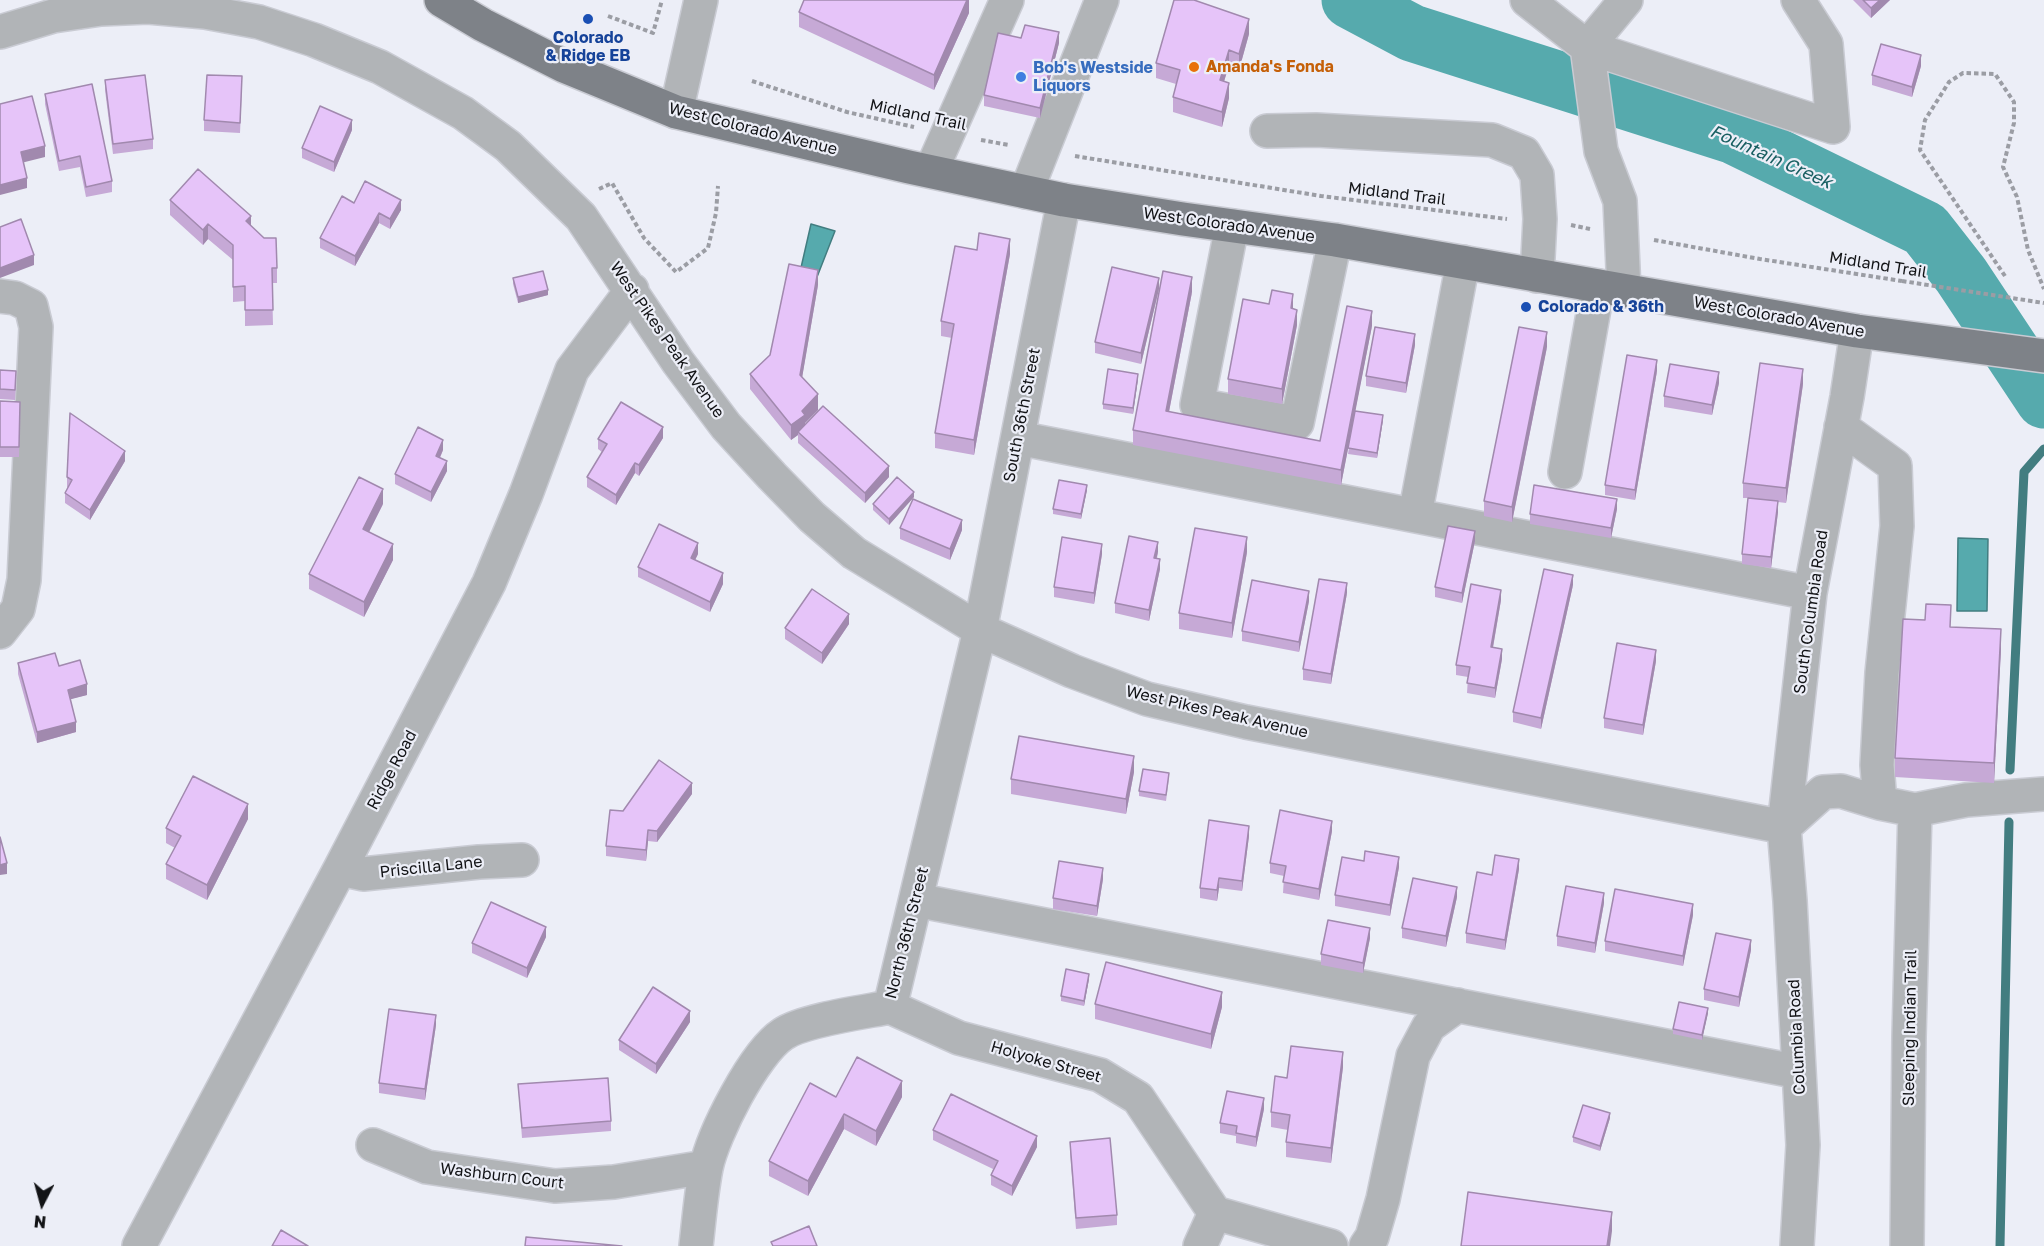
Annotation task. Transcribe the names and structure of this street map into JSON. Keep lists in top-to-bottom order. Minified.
{"streets":{"main road":["West Colorado Avenue"],"street":["West Pikes Peak Avenue","South 36th Street","South Columbia Road","Ridge Road","Priscilla Lane","North 36th Street","Sleeping Indian Trail","Columbia Road","Holyoke Street","Washburn Court"],"path":["Midland Trail"]},"crossings":[["West Colorado Avenue","South 36th Street"],["West Colorado Avenue","South Columbia Road"],["West Pikes Peak Avenue","South 36th Street"],["West Pikes Peak Avenue","South Columbia Road"],["West Pikes Peak Avenue","Ridge Road"],["West Pikes Peak Avenue","North 36th Street"],["West Pikes Peak Avenue","Columbia Road"],["South 36th Street","North 36th Street"],["South Columbia Road","Columbia Road"],["Ridge Road","Priscilla Lane"],["North 36th Street","Holyoke Street"],["North 36th Street","Washburn Court"]],"water":["Fountain Creek"],"places":["Colorado & Ridge EB","Amanda's Fonda","Bob's Westside Liquors","Colorado & 36th"],"north":"bottom"}
